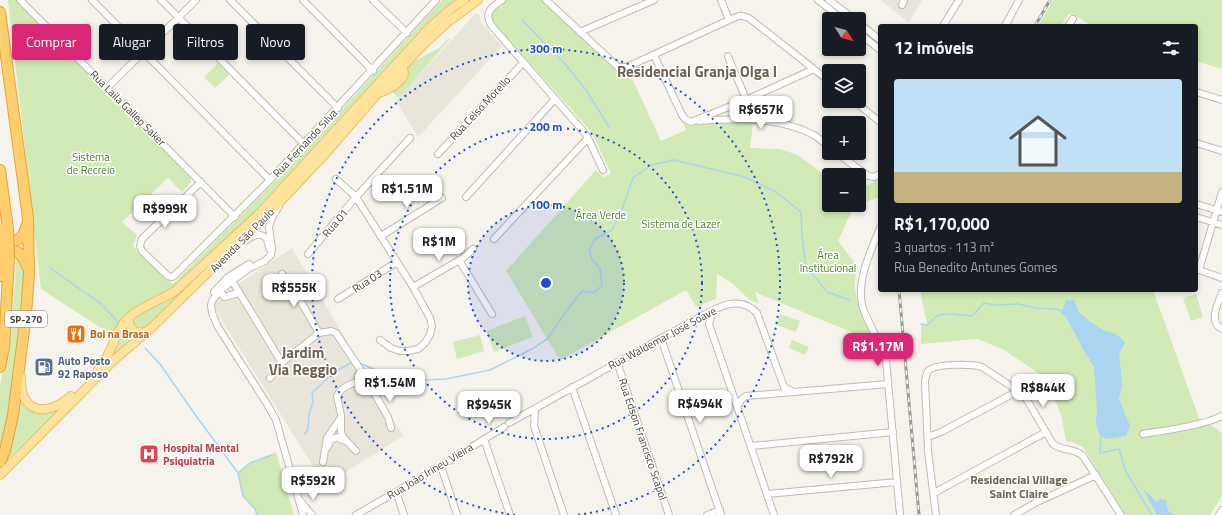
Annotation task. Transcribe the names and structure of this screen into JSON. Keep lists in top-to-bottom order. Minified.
{"streets":{"highway":["SP-270"],"main road":["Avenida São Paulo"],"street":["Rua Laila Gallep Saker","Rua Celso Morello","Rua Fernando Silva","Rua 01","Rua 03","Rua Waldemar José Soave","Rua Edson Francisco Scapol","Rua João Irineu Vieira"]},"crossings":[["Rua Laila Gallep Saker","Rua Fernando Silva"],["Avenida São Paulo","SP-270"],["Rua Waldemar José Soave","Rua Edson Francisco Scapol"],["Rua Waldemar José Soave","Rua João Irineu Vieira"]],"districts":["Residencial Granja Olga I","Jardim Via Reggio","Residencial Village Saint Claire"],"parks":["Sistema de Recreio","Área Verde","Sistema de Lazer","Área Institucional"],"places":{"restaurant":["Boi na Brasa"],"fuel station":["Auto Posto 92 Raposo"],"hospital":["Hospital Mental Psiquiatria"]},"north":"bottom right","page":{"map_buttons":["+","−"],"chip":["Comprar","Alugar","Filtros","Novo"],"heading":"12 imóveis","list":[{"name":"R$1,170,000","note":"3 quartos · 113 m² · Rua Benedito Antunes Gomes"}],"price":["R$657K","R$1.51M","R$999K","R$1M","R$555K","R$1.17M","R$1.54M","R$844K","R$494K","R$945K","R$792K","R$592K"]},"rings":["300 m","200 m","100 m"]}
